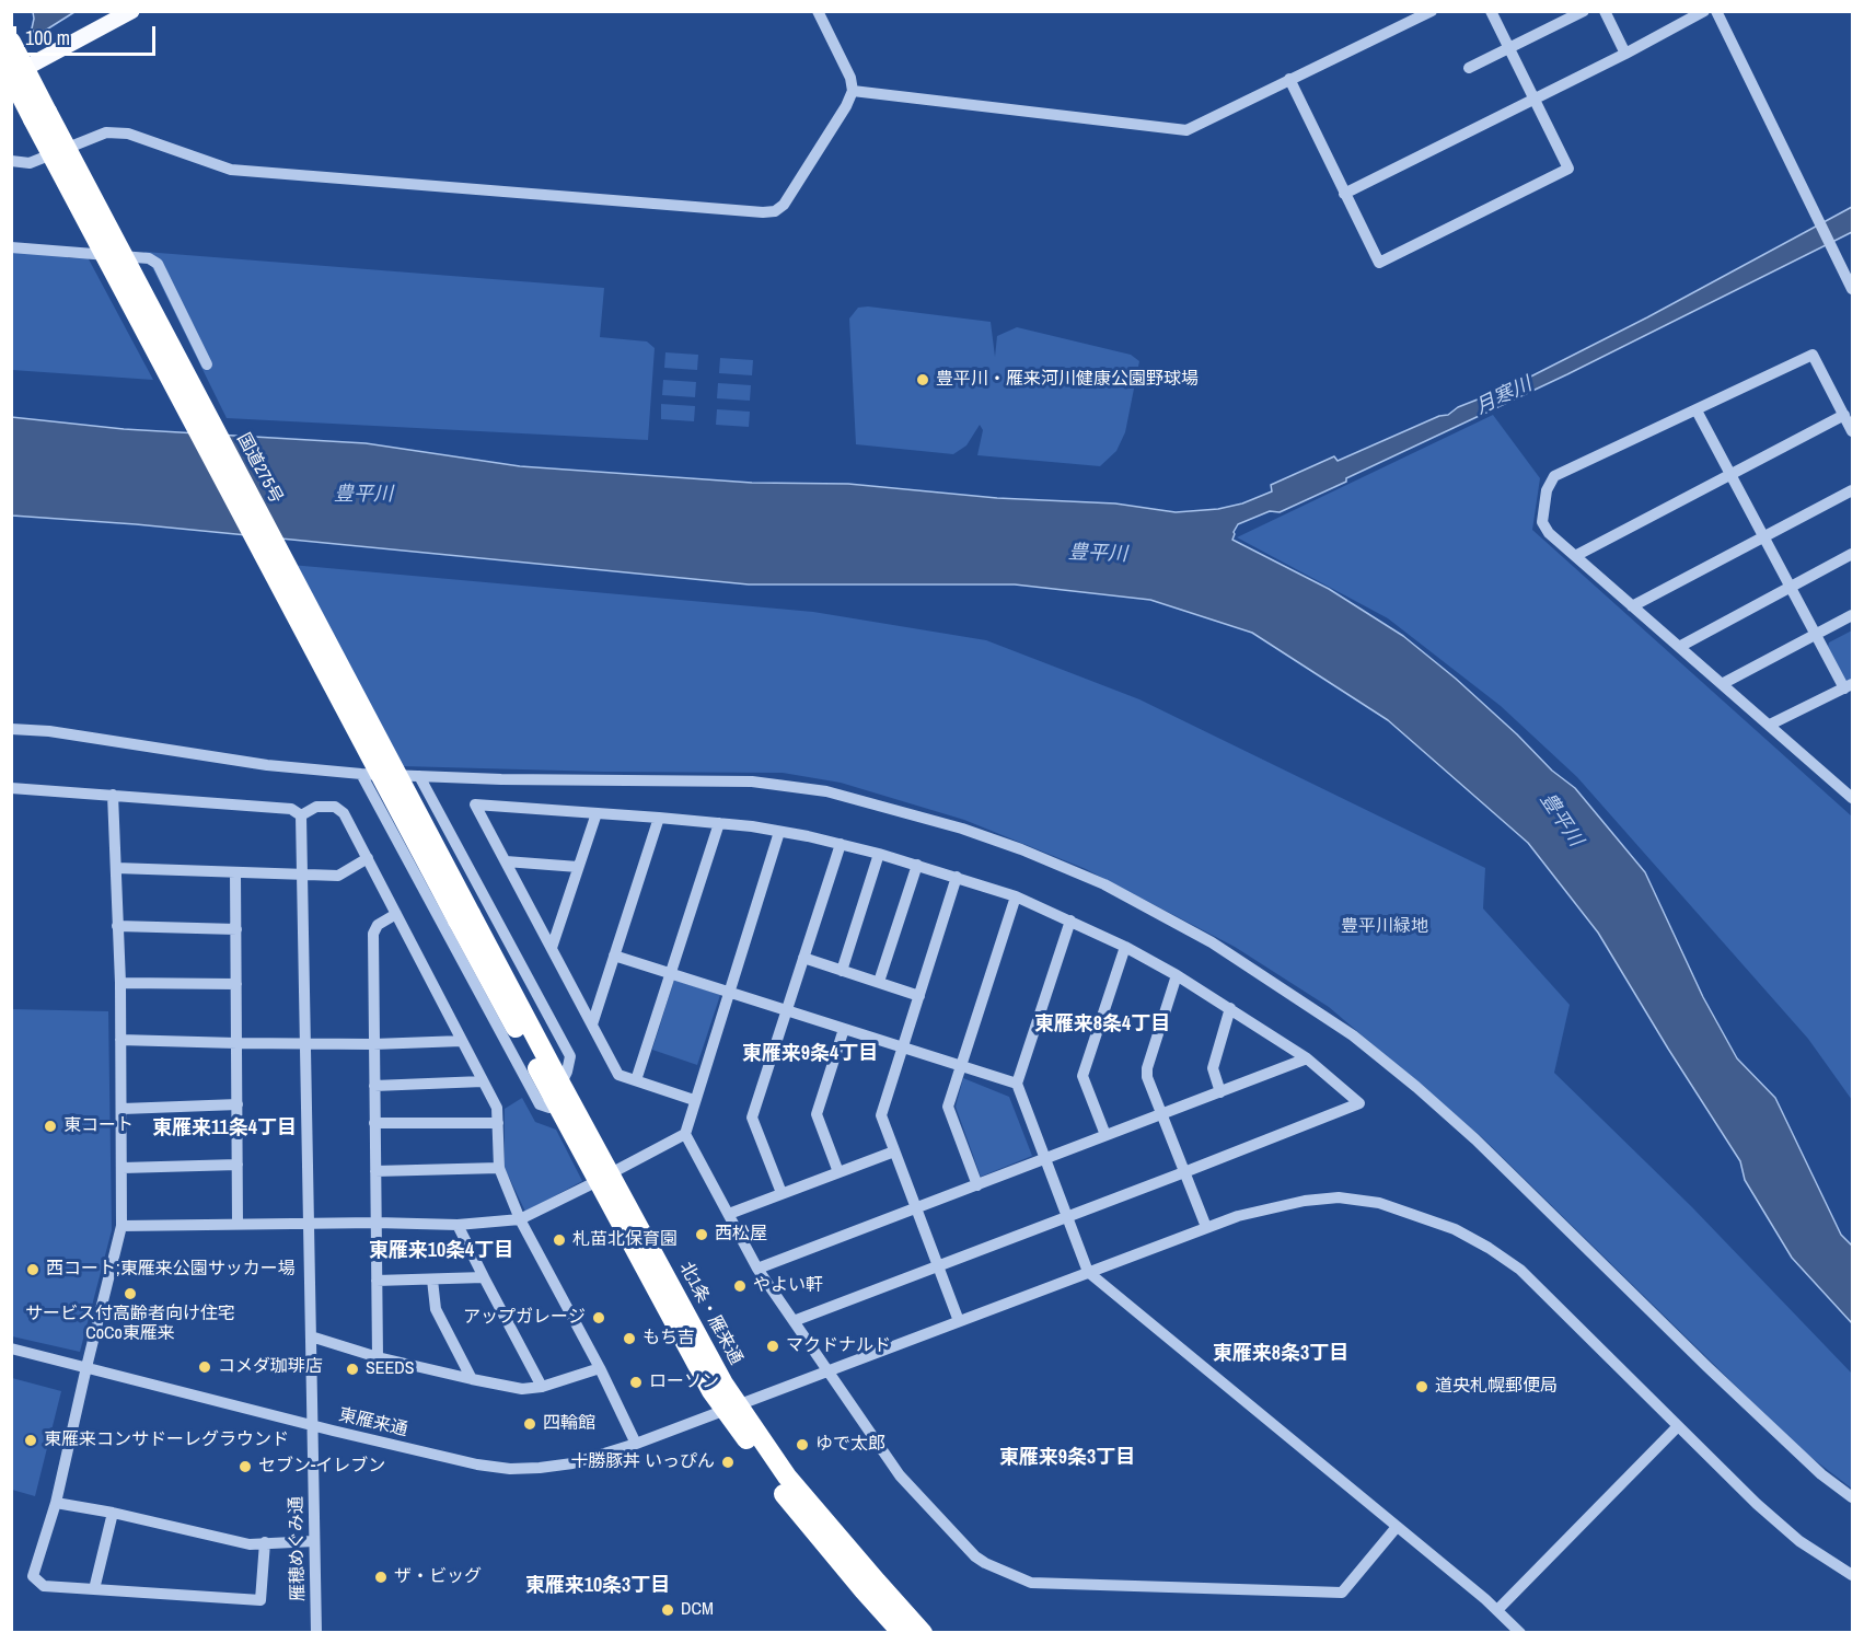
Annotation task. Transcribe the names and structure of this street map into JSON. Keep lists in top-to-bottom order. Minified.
{"streets":{"highway":["国道275号","北1条・雁来通"],"street":["東雁来通","雁穂めぐみ通"]},"crossings":[["国道275号","北1条・雁来通"],["北1条・雁来通","東雁来通"],["東雁来通","雁穂めぐみ通"]],"districts":["東雁来8条4丁目","東雁来9条4丁目","東雁来11条4丁目","東雁来10条4丁目","東雁来8条3丁目","東雁来9条3丁目","東雁来10条3丁目"],"water":["月寒川","豊平川"],"parks":["豊平川緑地"],"places":["豊平川・雁来河川健康公園野球場","東コート","西松屋","札苗北保育園","西コート;東雁来公園サッカー場","やよい軒","サービス付高齢者向け住宅 CoCo東雁来","アップガレージ","もち吉","マクドナルド","コメダ珈琲店","SEEDS","ローソン","道央札幌郵便局","四輪館","東雁来コンサドーレグラウンド","ゆで太郎","十勝豚丼 いっぴん","セブン-イレブン","ザ・ビッグ","DCM"],"scale_bar":"100 m"}
